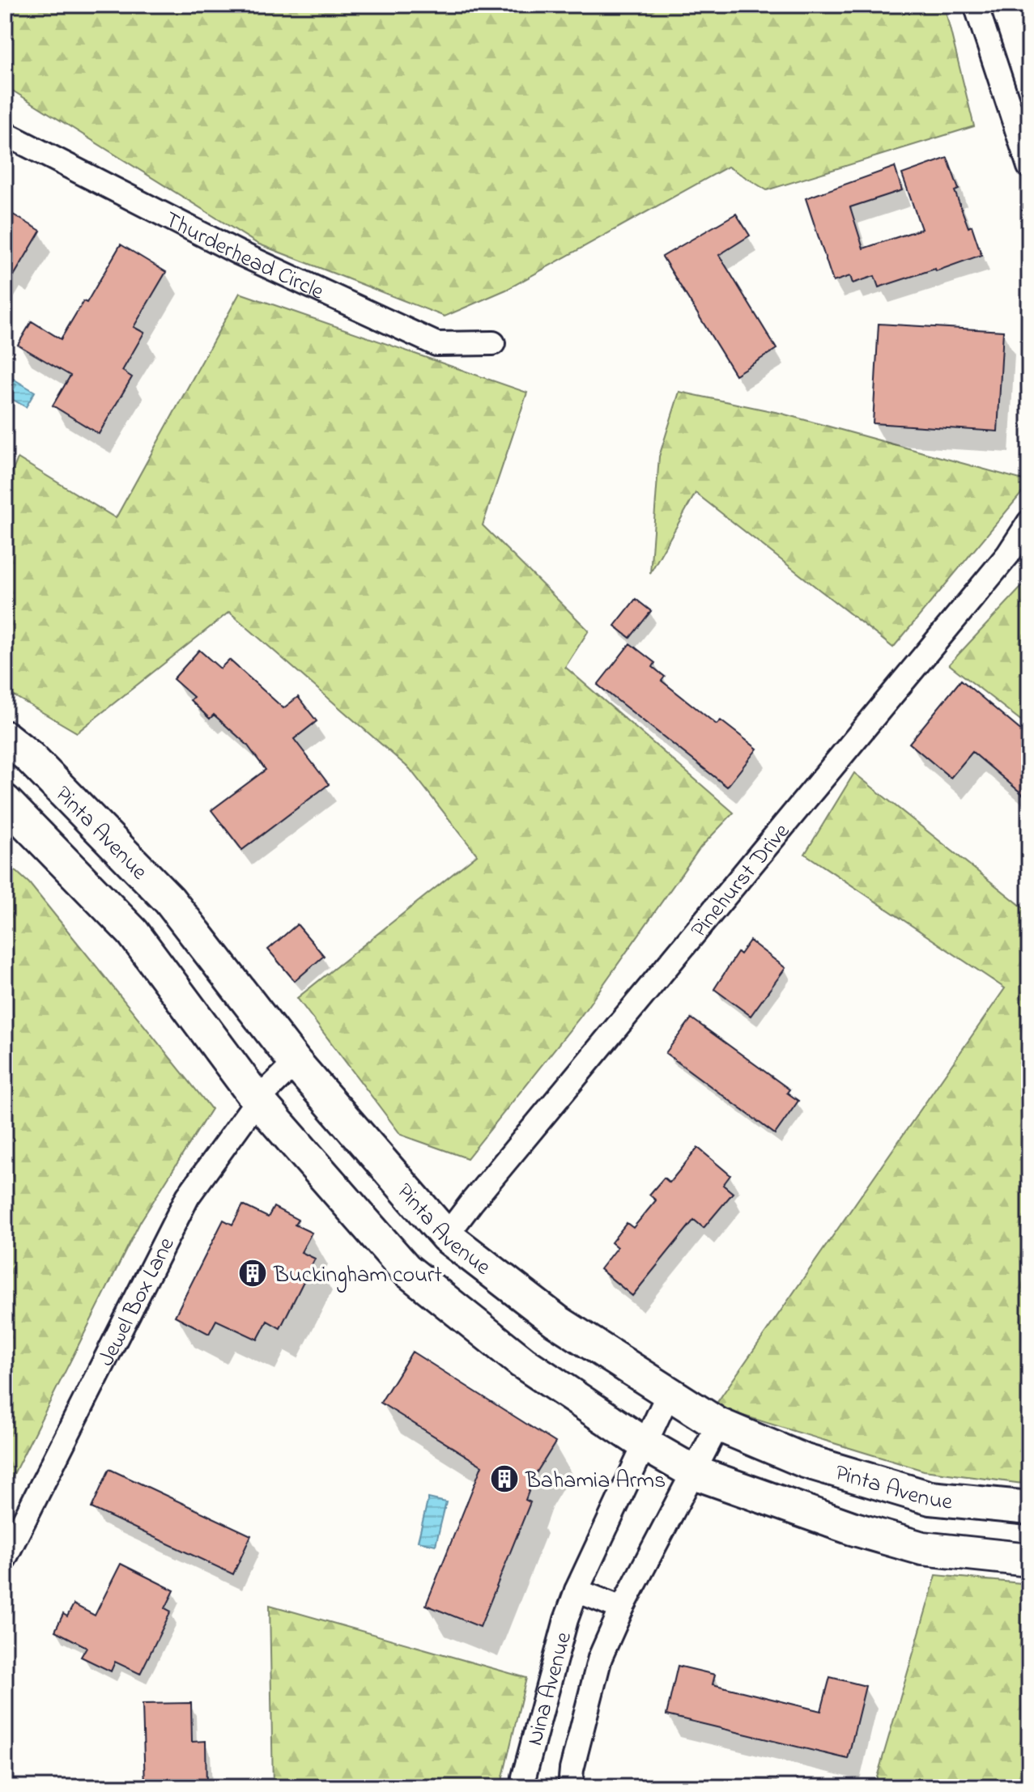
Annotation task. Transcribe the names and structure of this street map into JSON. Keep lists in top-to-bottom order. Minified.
{"streets":{"street":["Thurderhead Circle","Pinta Avenue","Pinehurst Drive","Jewel Box Lane","Nina Avenue"]},"crossings":[["Pinta Avenue","Pinehurst Drive"],["Pinta Avenue","Jewel Box Lane"],["Pinta Avenue","Nina Avenue"]],"places":{"building":["Buckingham court","Bahamia Arms"]}}
